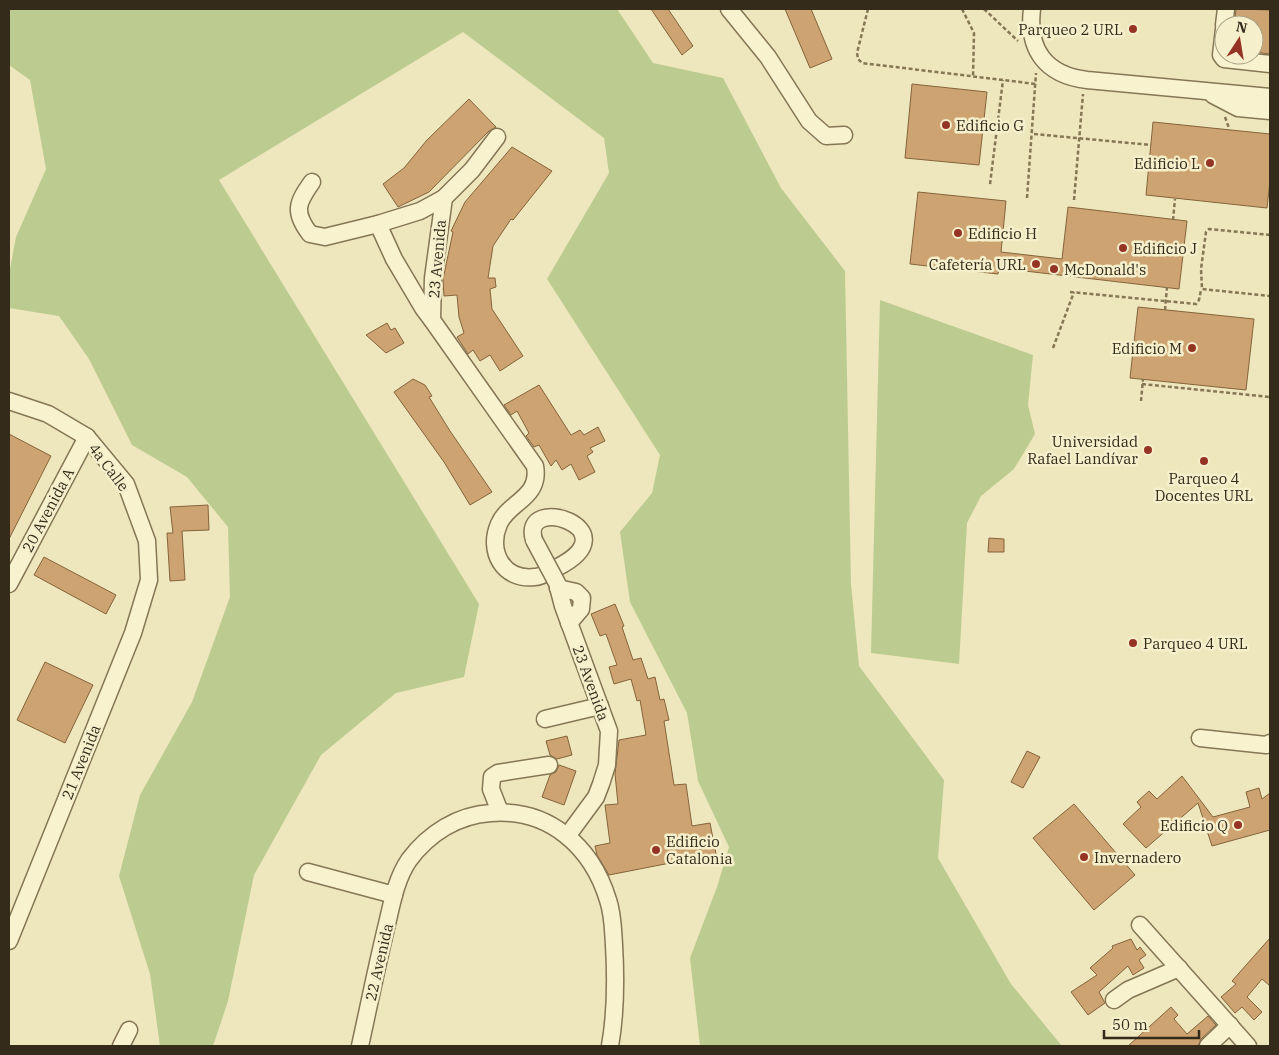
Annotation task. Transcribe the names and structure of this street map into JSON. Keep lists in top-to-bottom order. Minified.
{"streets":{"street":["23 Avenida","4a Calle","20 Avenida A","21 Avenida","22 Avenida"]},"crossings":[["23 Avenida","22 Avenida"],["4a Calle","20 Avenida A"],["4a Calle","21 Avenida"]],"places":["Parqueo 2 URL","Edificio G","Edificio L","Edificio H","Edificio J","Cafetería URL","McDonald's","Edificio M","Universidad Rafael Landívar","Parqueo 4 Docentes URL","Parqueo 4 URL","Edificio Q","Edificio Catalonia","Invernadero"],"scale_bar":"50 m","north":"top"}
